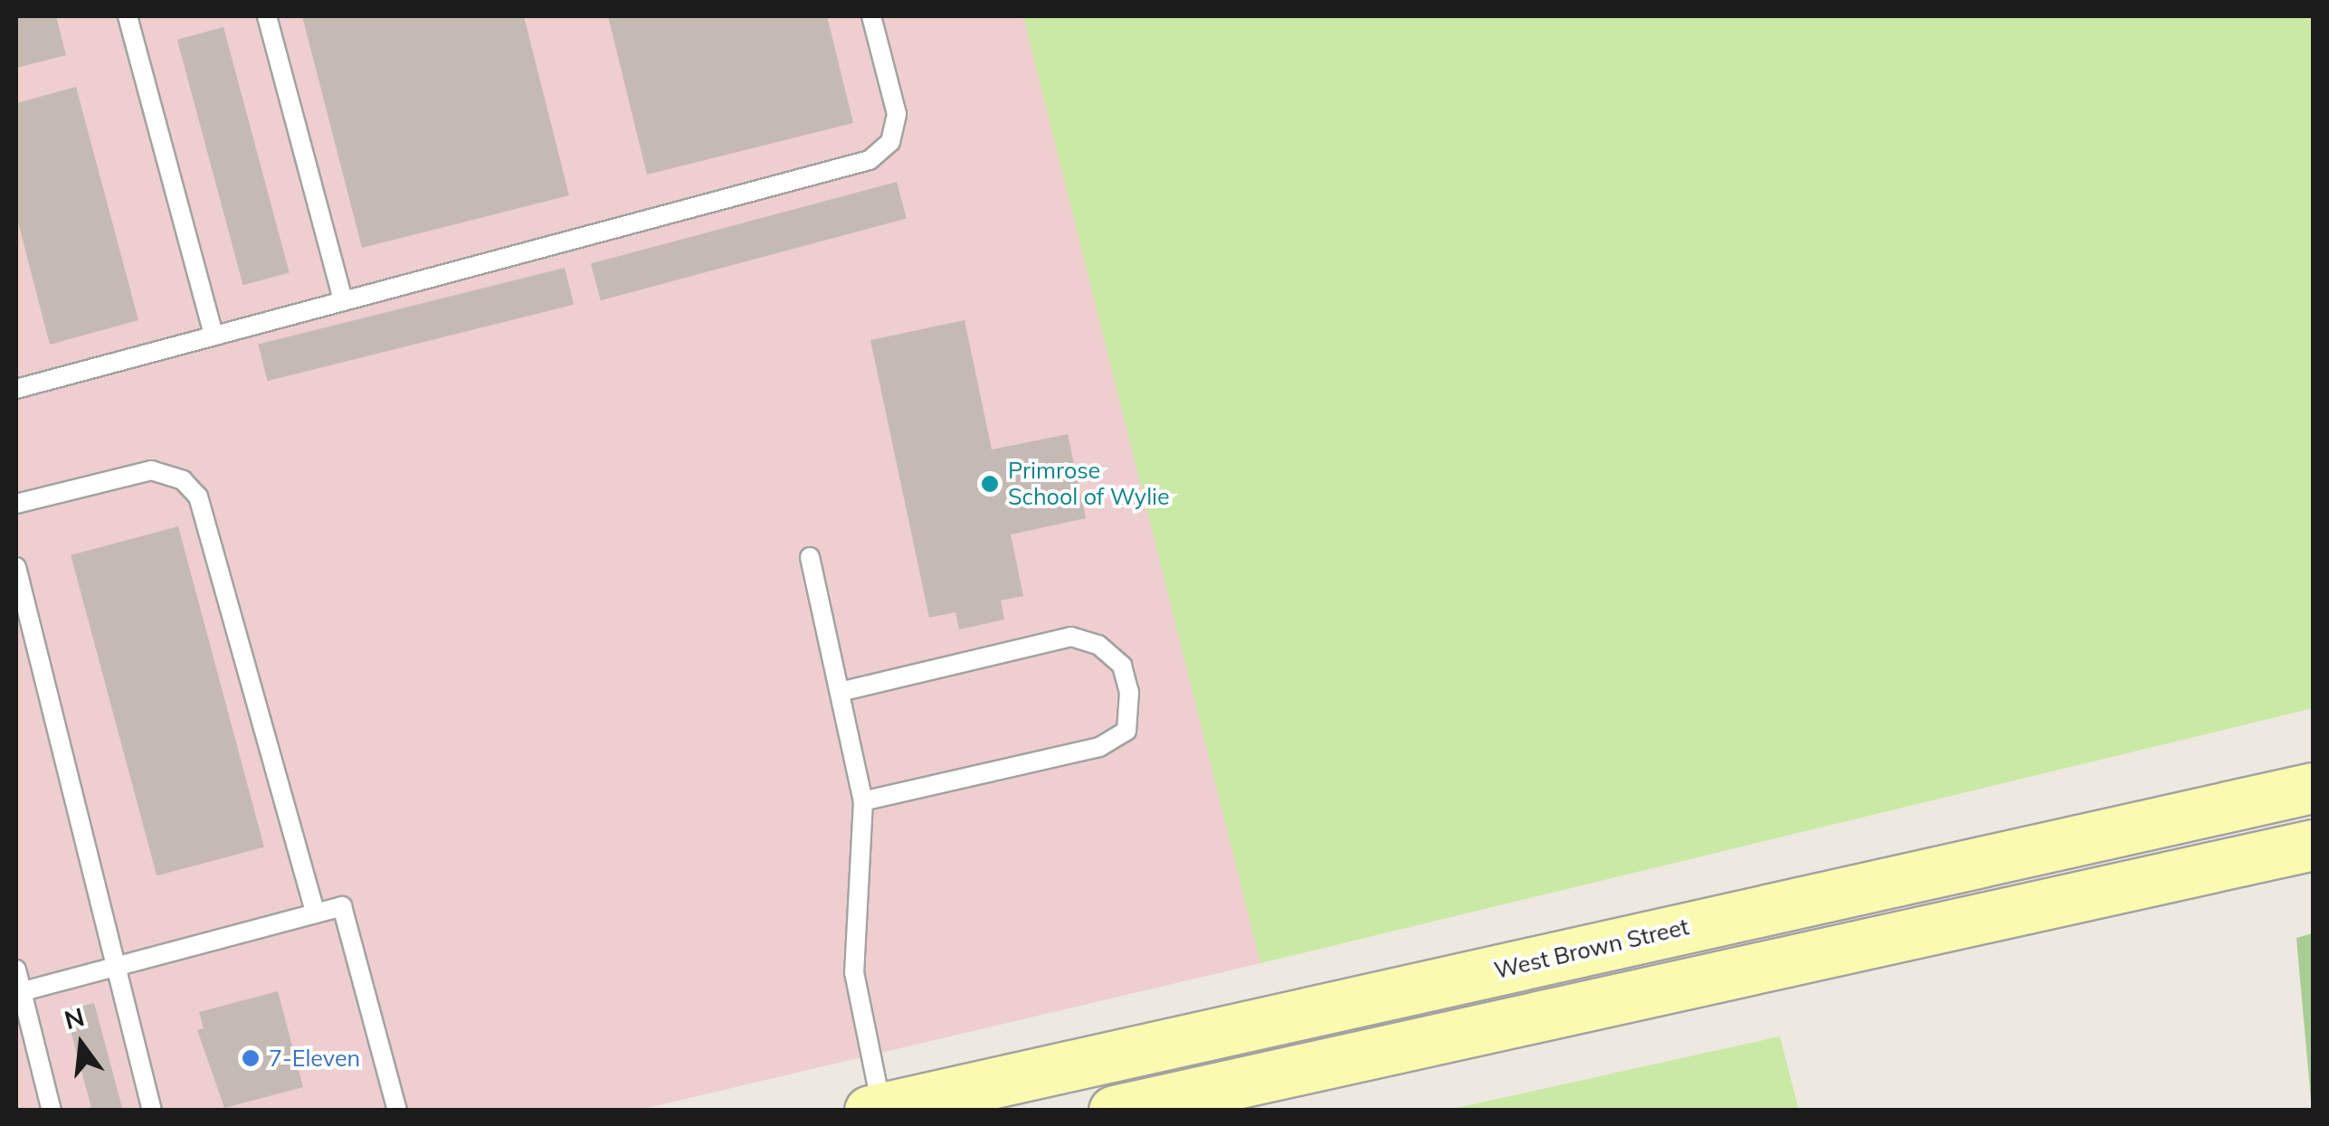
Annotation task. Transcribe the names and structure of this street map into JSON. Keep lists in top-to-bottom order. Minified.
{"streets":{"main road":["West Brown Street"]},"places":["Primrose School of Wylie","7-Eleven"],"north":"top"}
